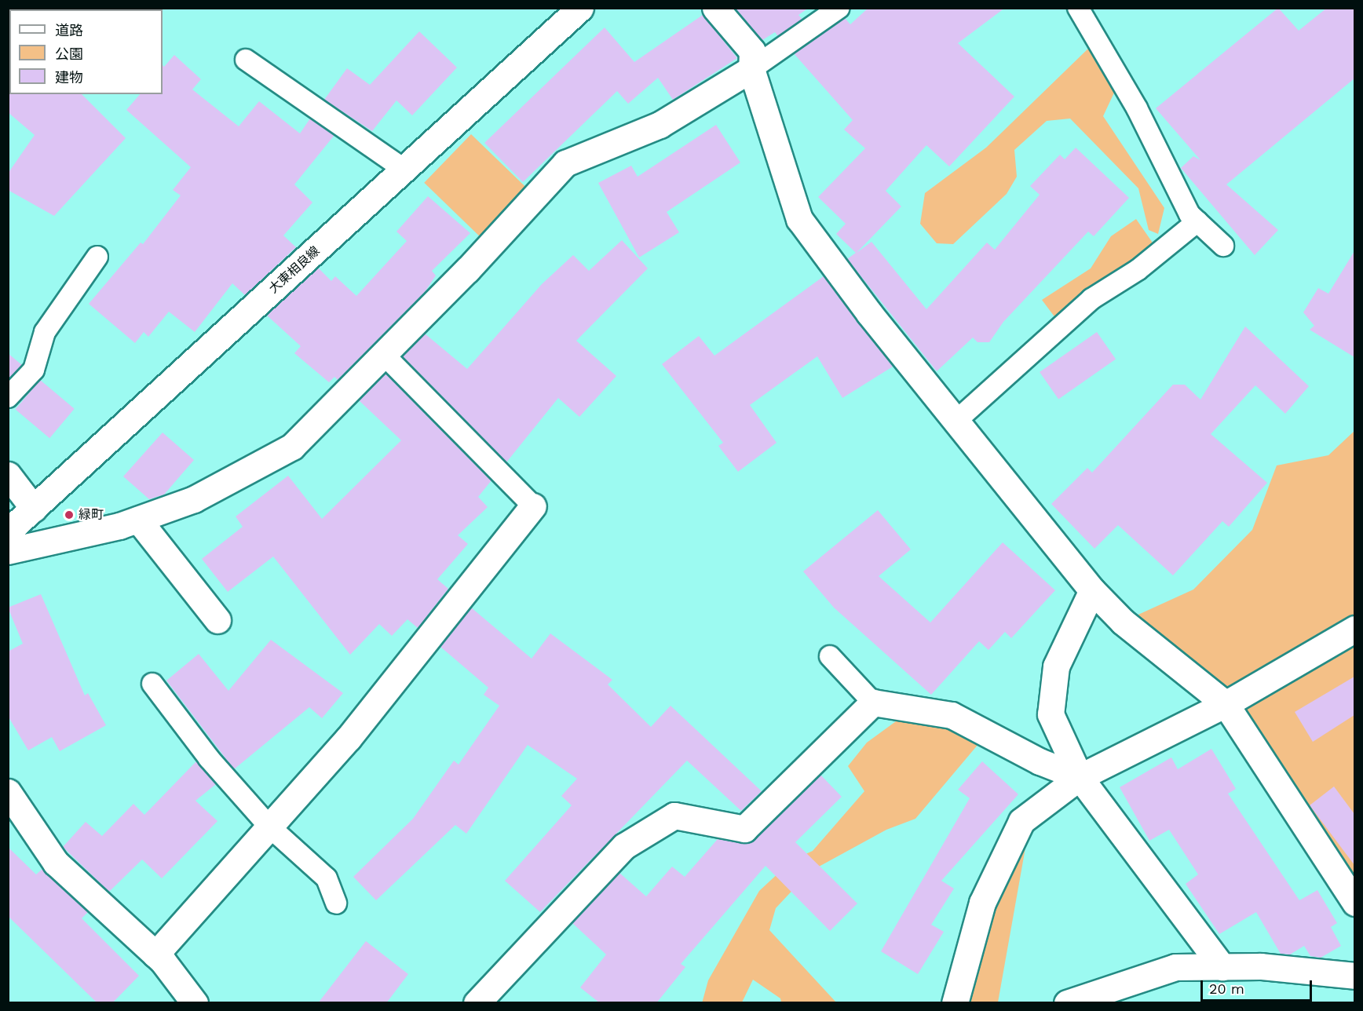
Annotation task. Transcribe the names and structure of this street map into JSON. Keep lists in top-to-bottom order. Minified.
{"streets":{"street":["大東相良線"]},"places":["緑町"],"legend":["道路","公園","建物"],"scale_bar":"20 m"}
